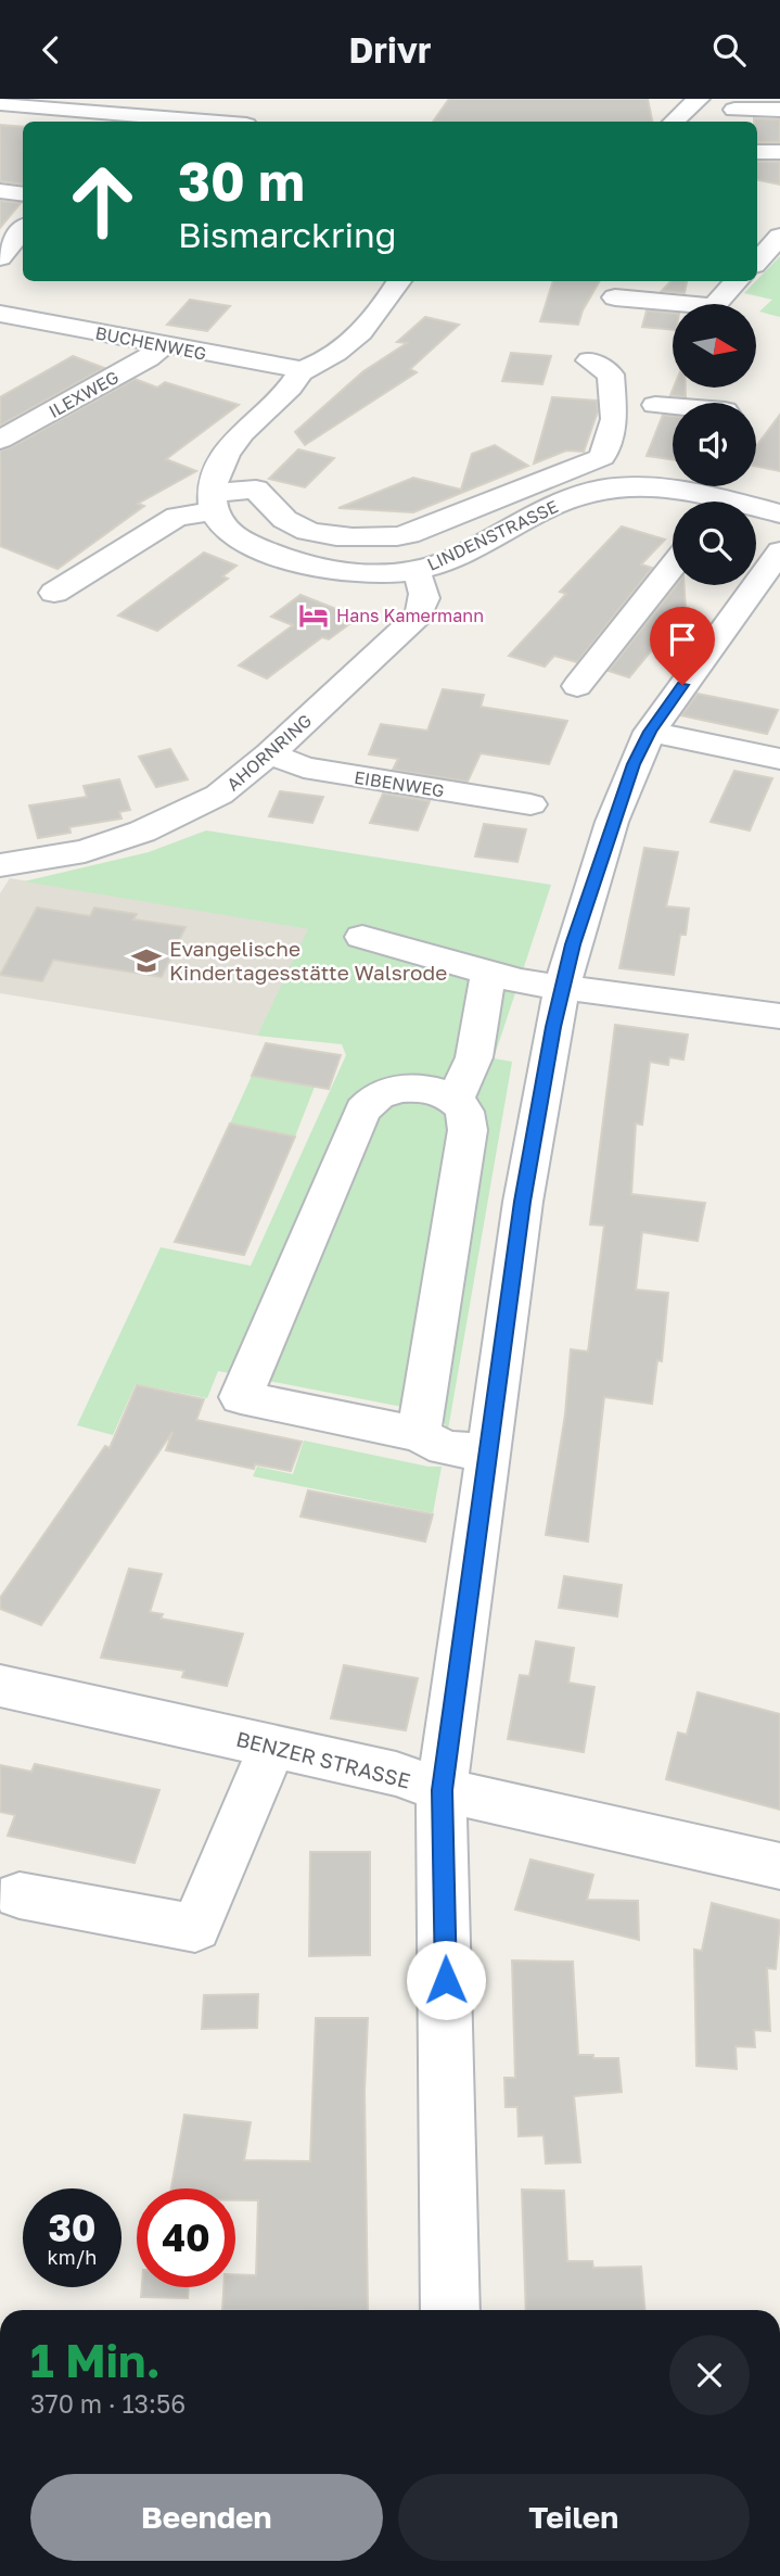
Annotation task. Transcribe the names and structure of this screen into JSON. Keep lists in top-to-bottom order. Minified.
{"streets":{"street":["BUCHENWEG","ILEXWEG","LINDENSTRASSE","AHORNRING","EIBENWEG","BENZER STRASSE"]},"crossings":[["BUCHENWEG","ILEXWEG"],["LINDENSTRASSE","AHORNRING"],["AHORNRING","EIBENWEG"]],"places":{"hotel":["Hans Kamermann"],"school or university":["Evangelische Kindertagesstätte Walsrode"]},"north":"right","page":{"header":"Drivr","turn":["30 m","Bismarckring"],"speed":"30 km/h","limit":"40","heading":["1 Min.","370 m · 13:56"],"buttons":["Beenden","Teilen"]}}
